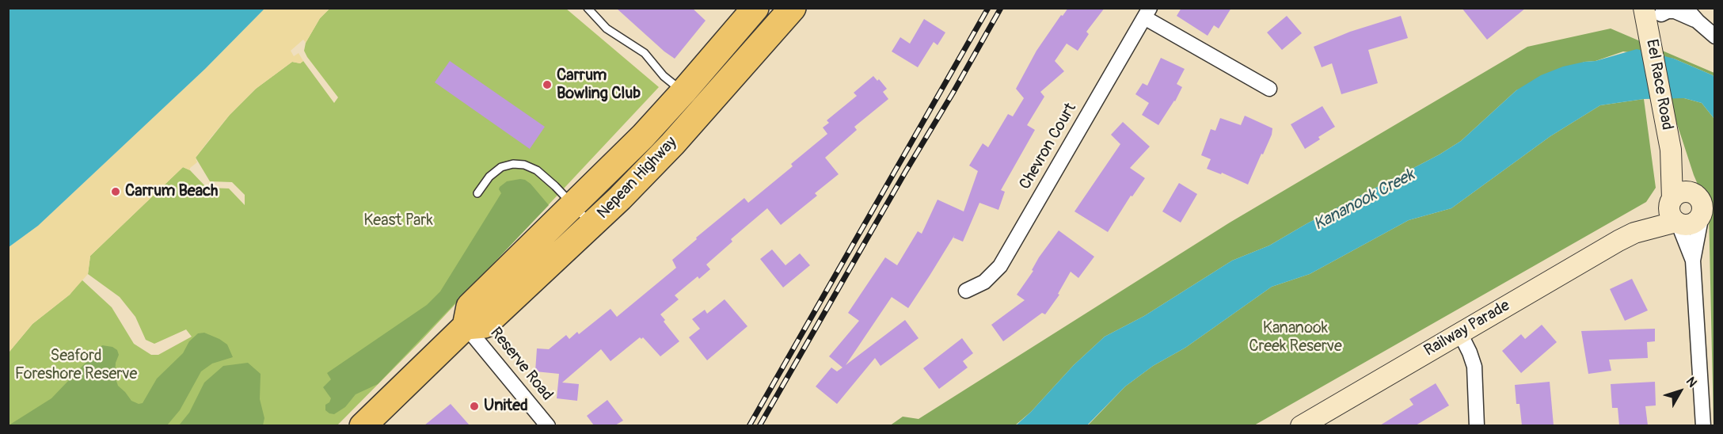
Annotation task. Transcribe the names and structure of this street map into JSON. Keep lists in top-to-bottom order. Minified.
{"streets":{"highway":["Nepean Highway"],"street":["Eel Race Road","Chevron Court","Railway Parade","Reserve Road"]},"crossings":[["Eel Race Road","Railway Parade"],["Nepean Highway","Reserve Road"]],"water":["Kananook Creek"],"parks":["Keast Park","Kananook Creek Reserve","Seaford Foreshore Reserve"],"places":["Carrum Bowling Club","Carrum Beach","United"],"north":"top right"}
